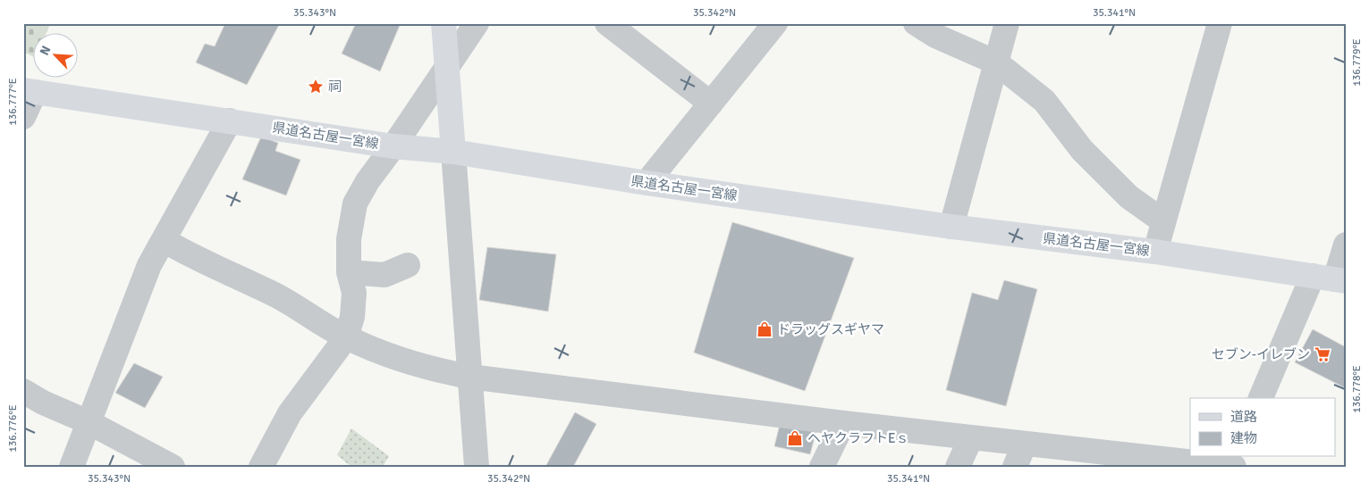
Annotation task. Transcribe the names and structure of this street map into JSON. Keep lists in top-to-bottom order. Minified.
{"streets":{"main road":["県道名古屋一宮線"]},"places":{"place":["祠"],"shop":["ドラッグスギヤマ","ヘヤクラフトEｓ"],"supermarket":["セブン-イレブン"]},"legend":["道路","建物"],"north":"top left","coordinates":["35.343°N","35.342°N","35.341°N","136.779°E","136.777°E","136.778°E","136.776°E"]}
